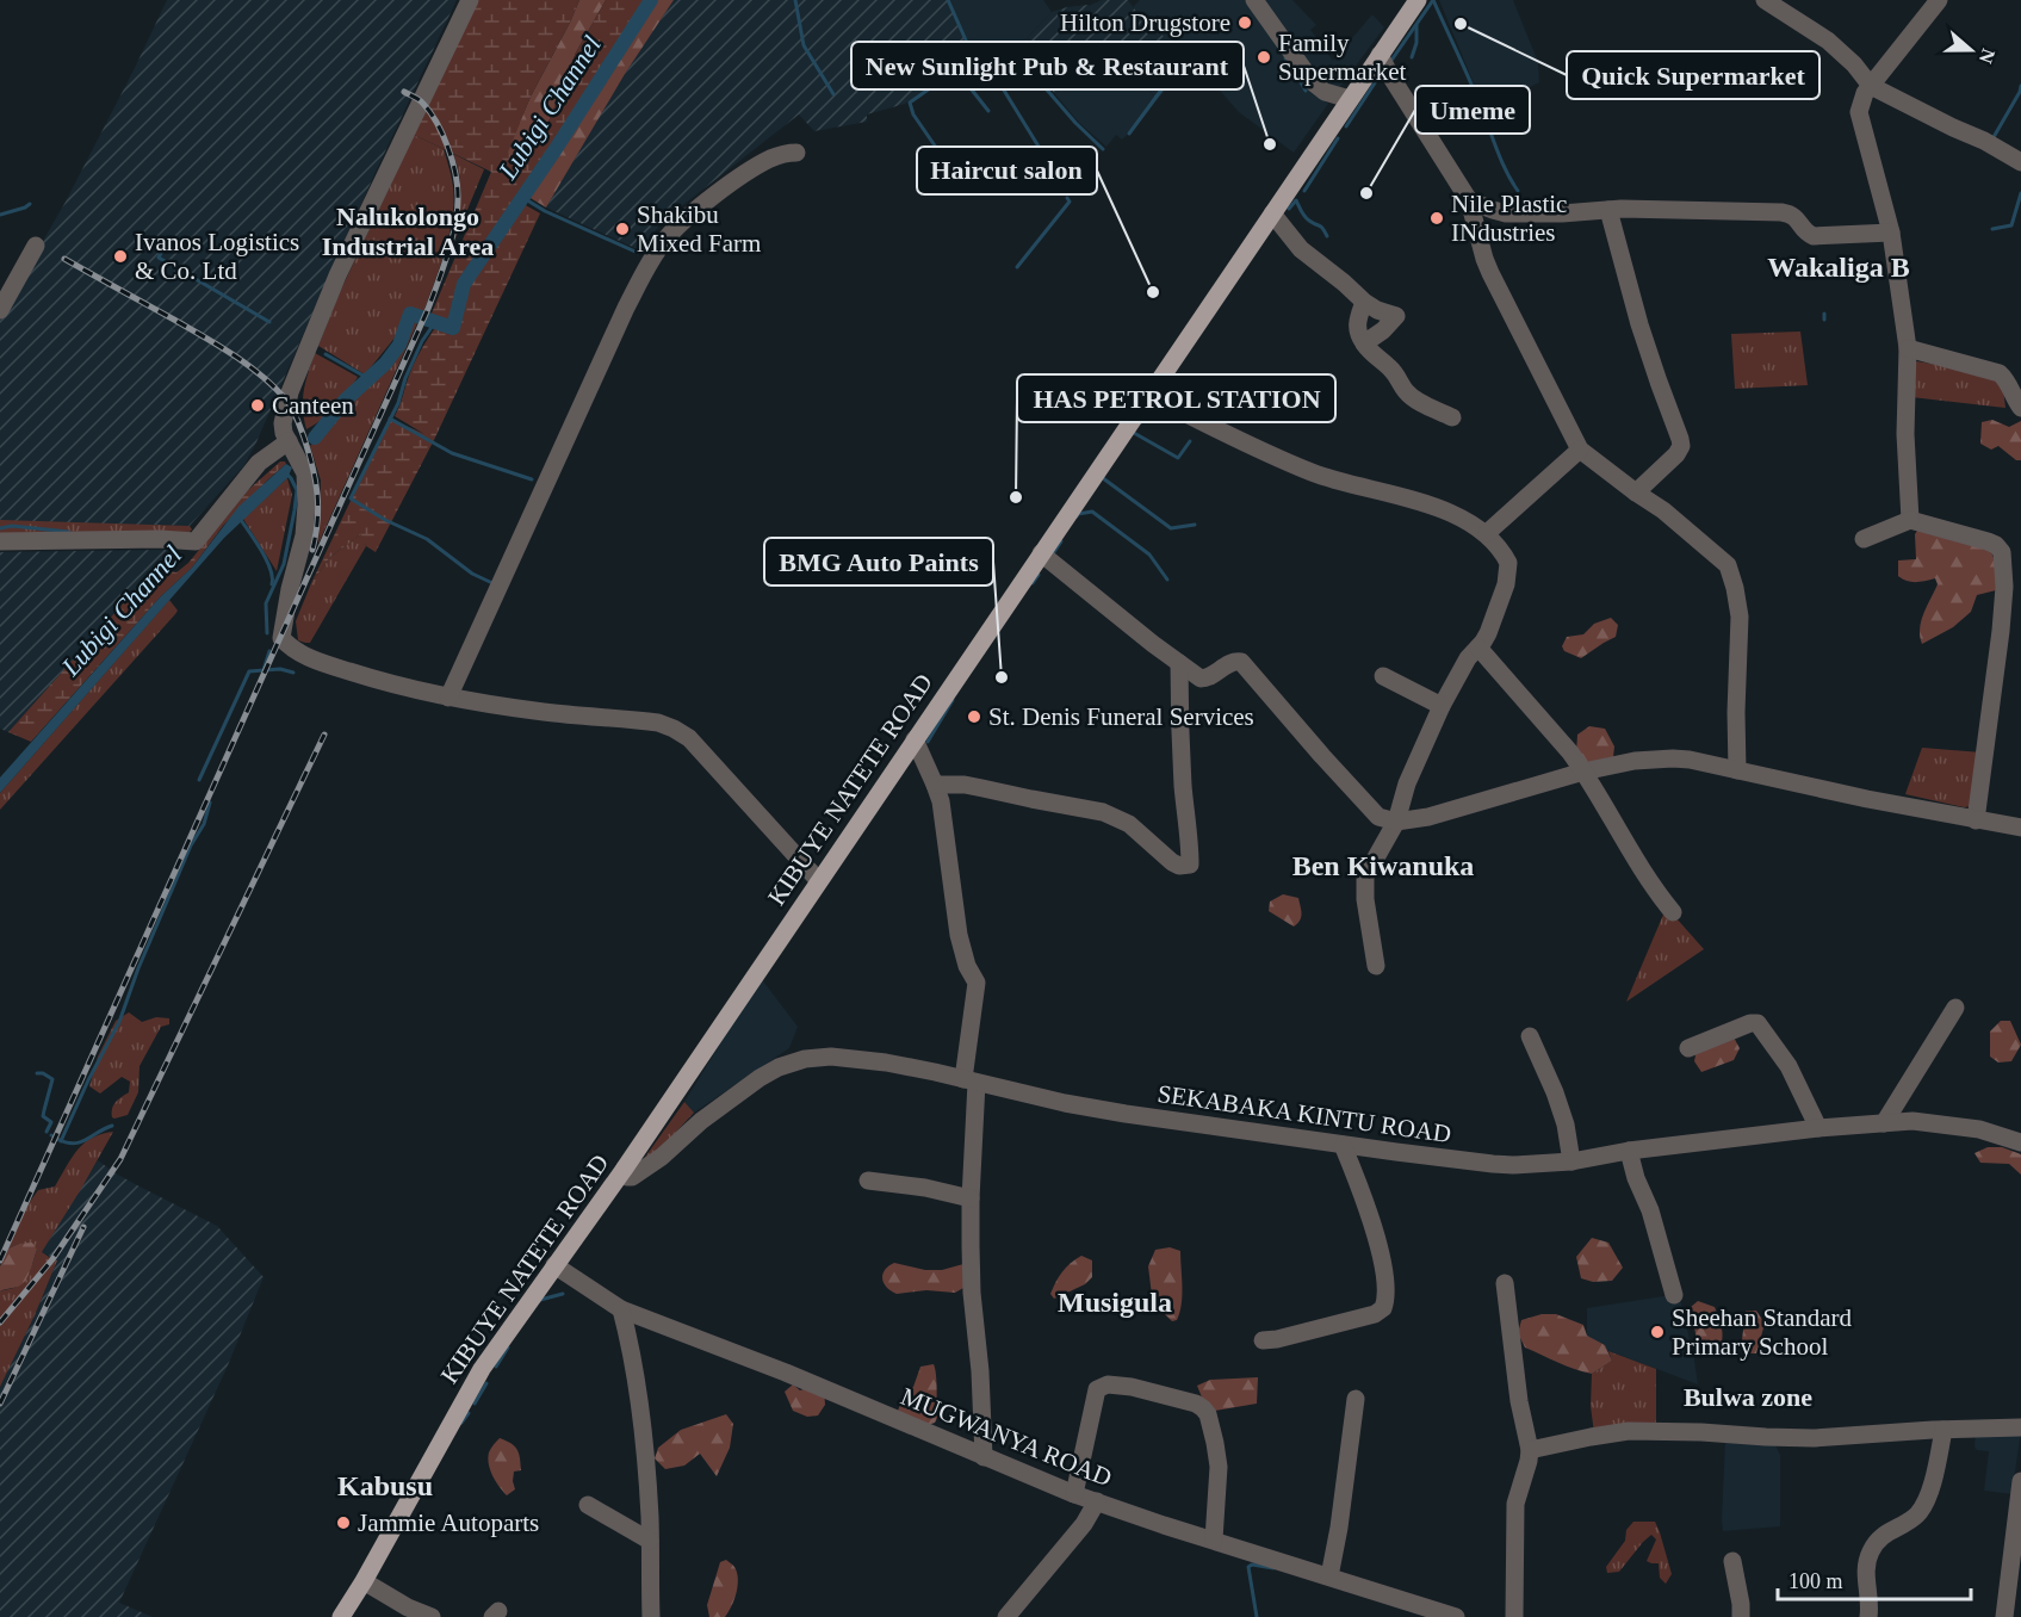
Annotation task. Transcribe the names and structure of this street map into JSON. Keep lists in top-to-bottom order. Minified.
{"streets":{"main road":["KIBUYE NATETE ROAD"],"street":["SEKABAKA KINTU ROAD","MUGWANYA ROAD"]},"crossings":[["KIBUYE NATETE ROAD","SEKABAKA KINTU ROAD"],["KIBUYE NATETE ROAD","MUGWANYA ROAD"]],"districts":["Nalukolongo Industrial Area","Wakaliga B","Ben Kiwanuka","Musigula","Bulwa zone","Kabusu"],"water":["Lubigi Channel"],"places":["Hilton Drugstore","Quick Supermarket","Family Supermarket","New Sunlight Pub & Restaurant","Umeme","Nile Plastic INdustries","Shakibu Mixed Farm","Ivanos Logistics & Co. Ltd","Haircut salon","Canteen","HAS PETROL STATION","BMG Auto Paints","St. Denis Funeral Services","Sheehan Standard Primary School","Jammie Autoparts"],"scale_bar":"100 m","north":"right"}
